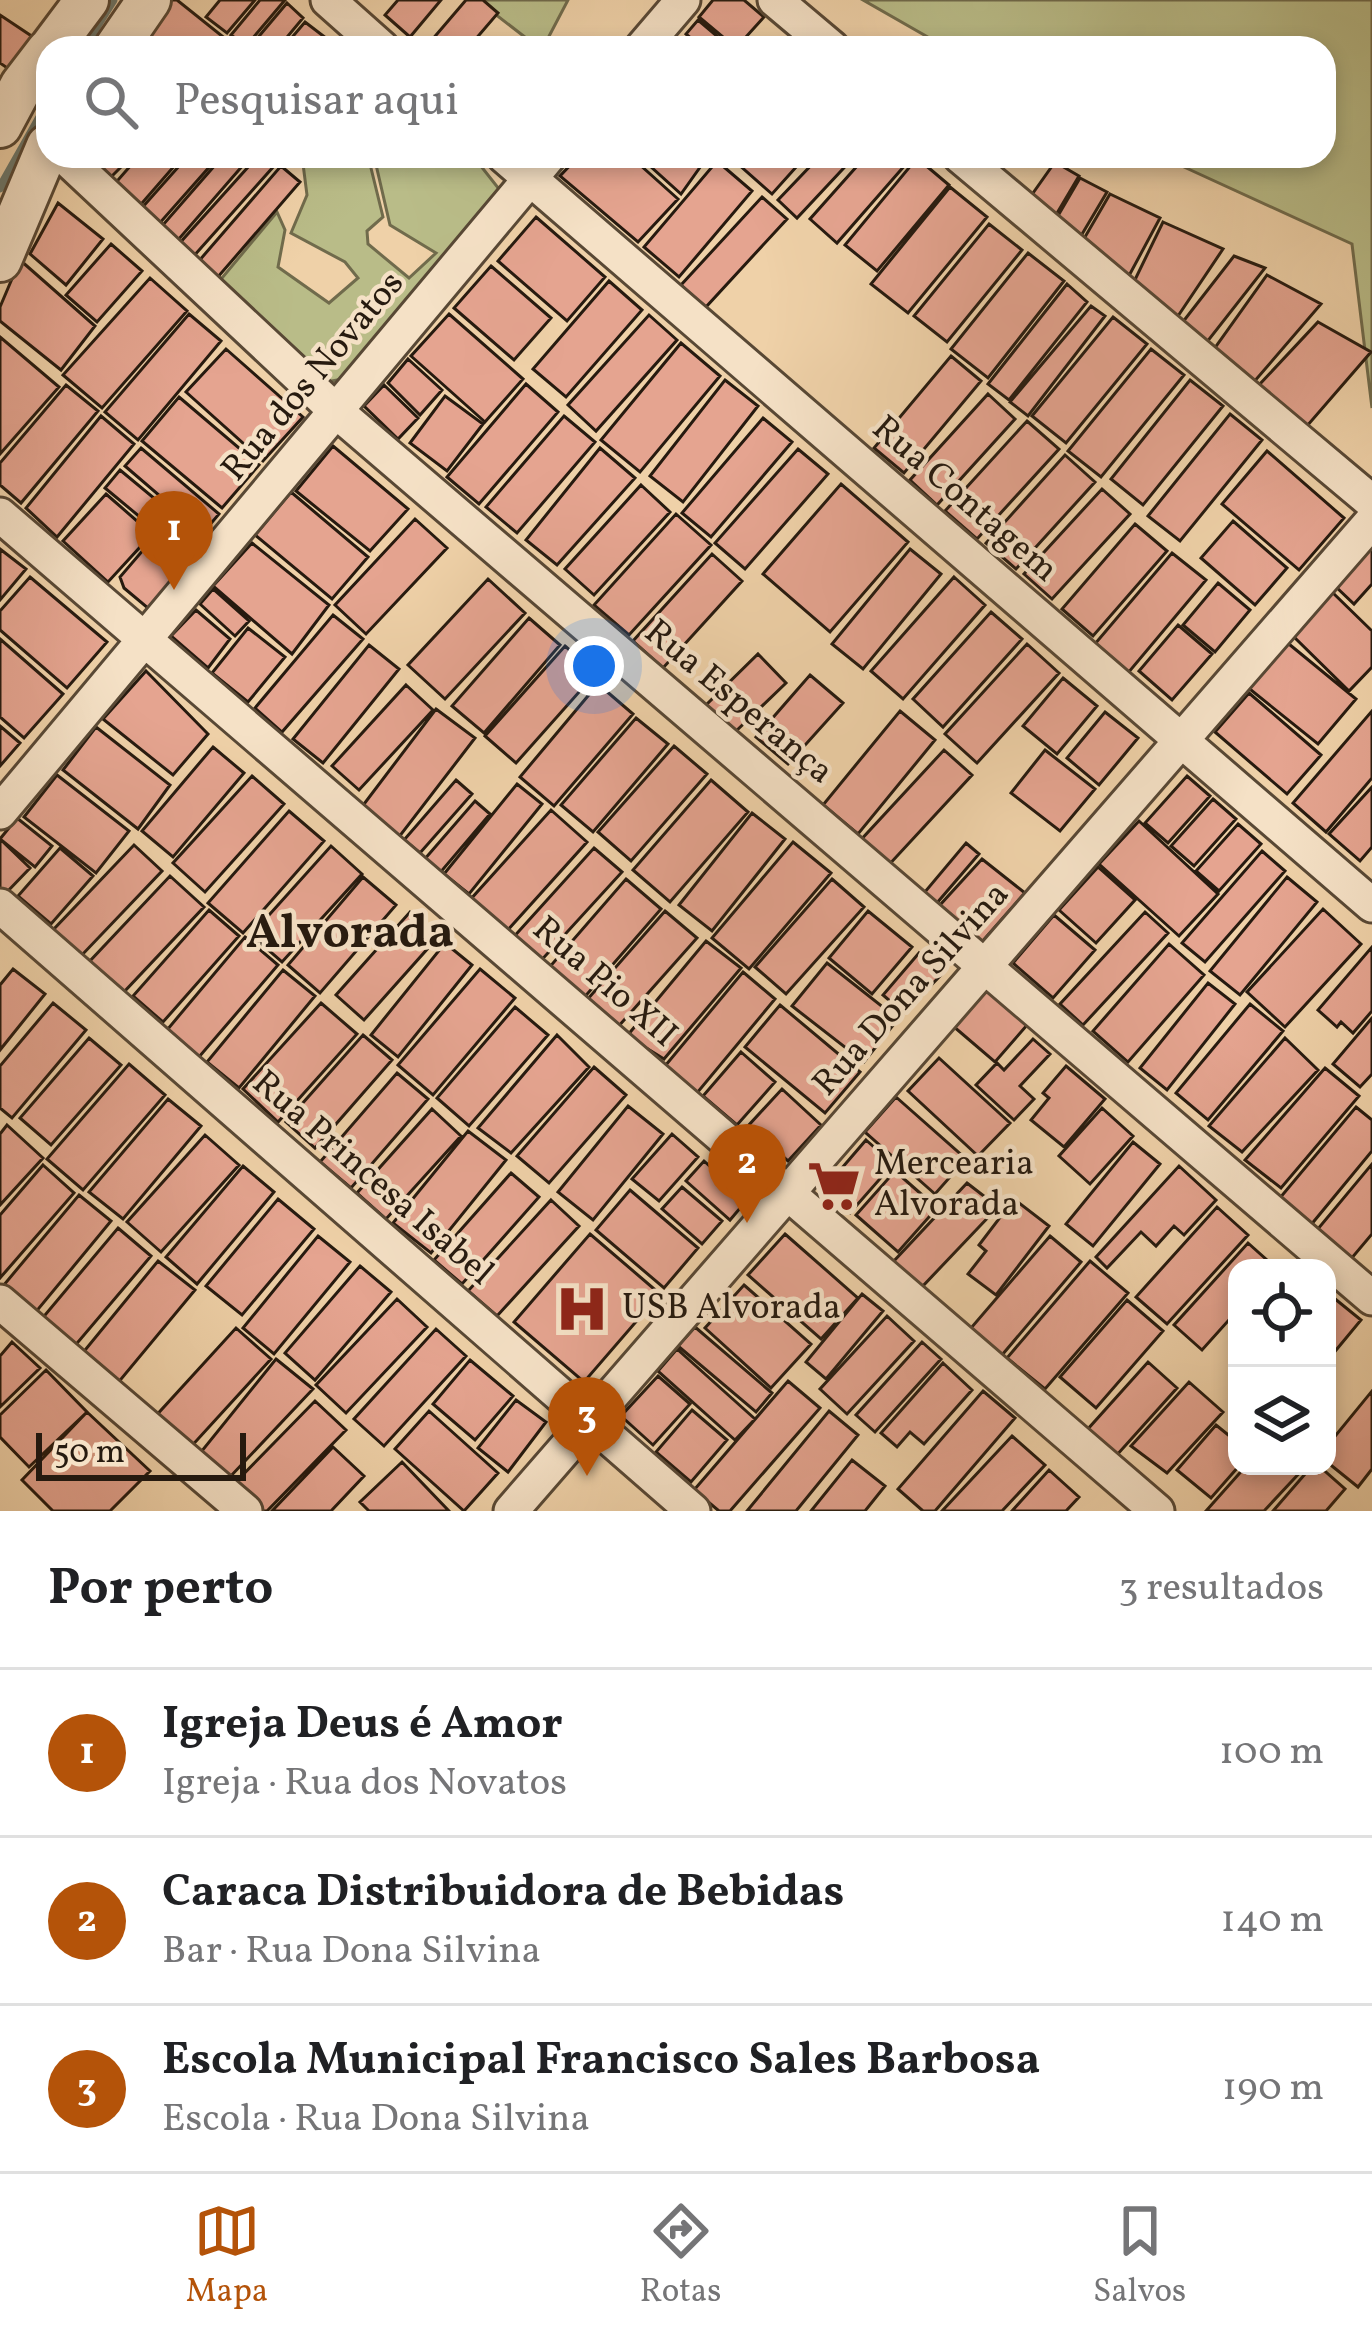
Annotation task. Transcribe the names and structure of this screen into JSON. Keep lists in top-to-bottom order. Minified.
{"streets":{"street":["Rua dos Novatos","Rua Contagem","Rua Esperança","Rua Pio XII","Rua Dona Silvina","Rua Princesa Isabel"]},"crossings":[["Rua dos Novatos","Rua Esperança"],["Rua dos Novatos","Rua Pio XII"],["Rua Contagem","Rua Dona Silvina"],["Rua Esperança","Rua Dona Silvina"],["Rua Pio XII","Rua Dona Silvina"],["Rua Dona Silvina","Rua Princesa Isabel"]],"districts":["Alvorada"],"places":{"supermarket":["Mercearia Alvorada"],"hospital":["USB Alvorada"]},"scale_bar":"50 m","page":{"search":"Pesquisar aqui","pins":["1","2","3"],"scale":"50 m","heading":["Por perto","3 resultados"],"list":[{"mark":"1","name":"Igreja Deus é Amor","note":"Igreja · Rua dos Novatos","value":"100 m"},{"mark":"2","name":"Caraca Distribuidora de Bebidas","note":"Bar · Rua Dona Silvina","value":"140 m"},{"mark":"3","name":"Escola Municipal Francisco Sales Barbosa","note":"Escola · Rua Dona Silvina","value":"190 m"}],"nav":["Mapa","Rotas","Salvos"]}}
